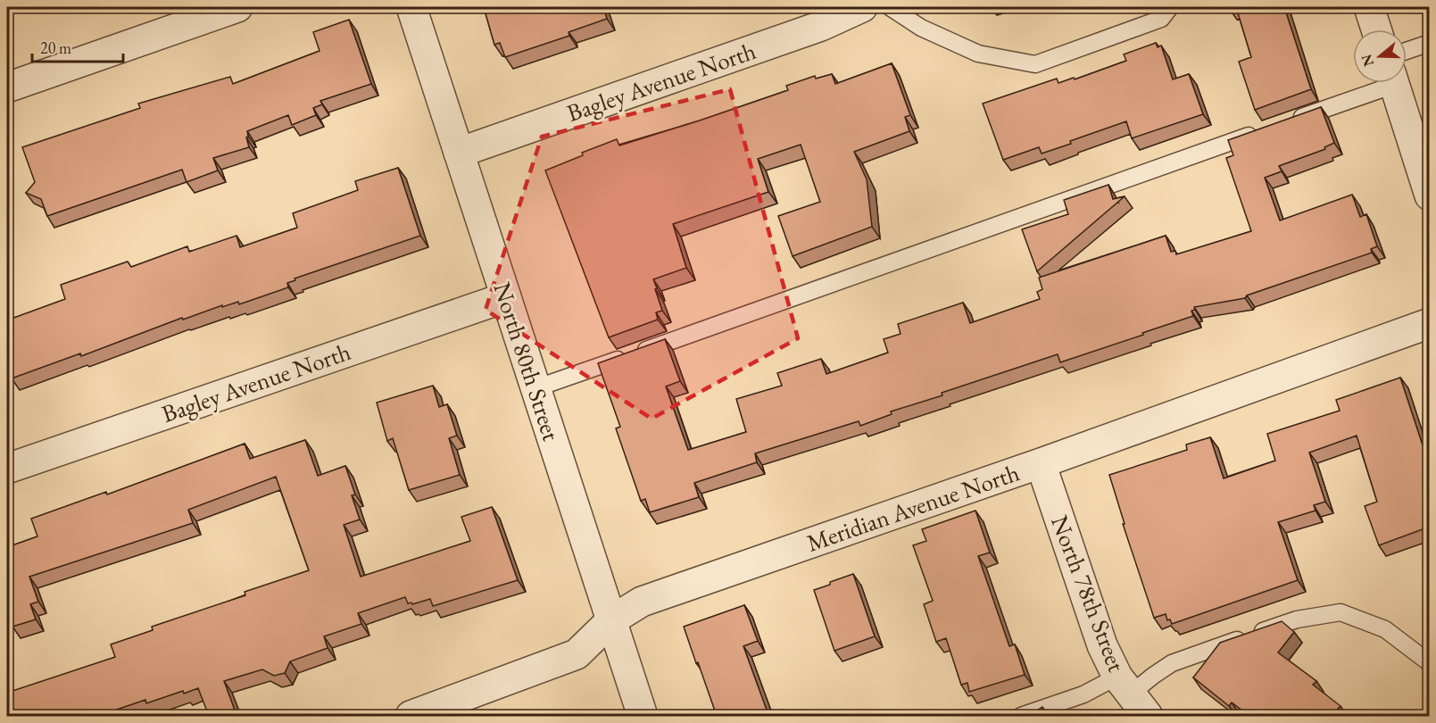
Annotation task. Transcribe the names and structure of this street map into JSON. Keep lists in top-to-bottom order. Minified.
{"streets":{"street":["Bagley Avenue North","North 80th Street","Meridian Avenue North","North 78th Street"]},"crossings":[["Bagley Avenue North","North 80th Street"],["North 80th Street","Meridian Avenue North"],["Meridian Avenue North","North 78th Street"]],"scale_bar":"20 m","north":"left"}
